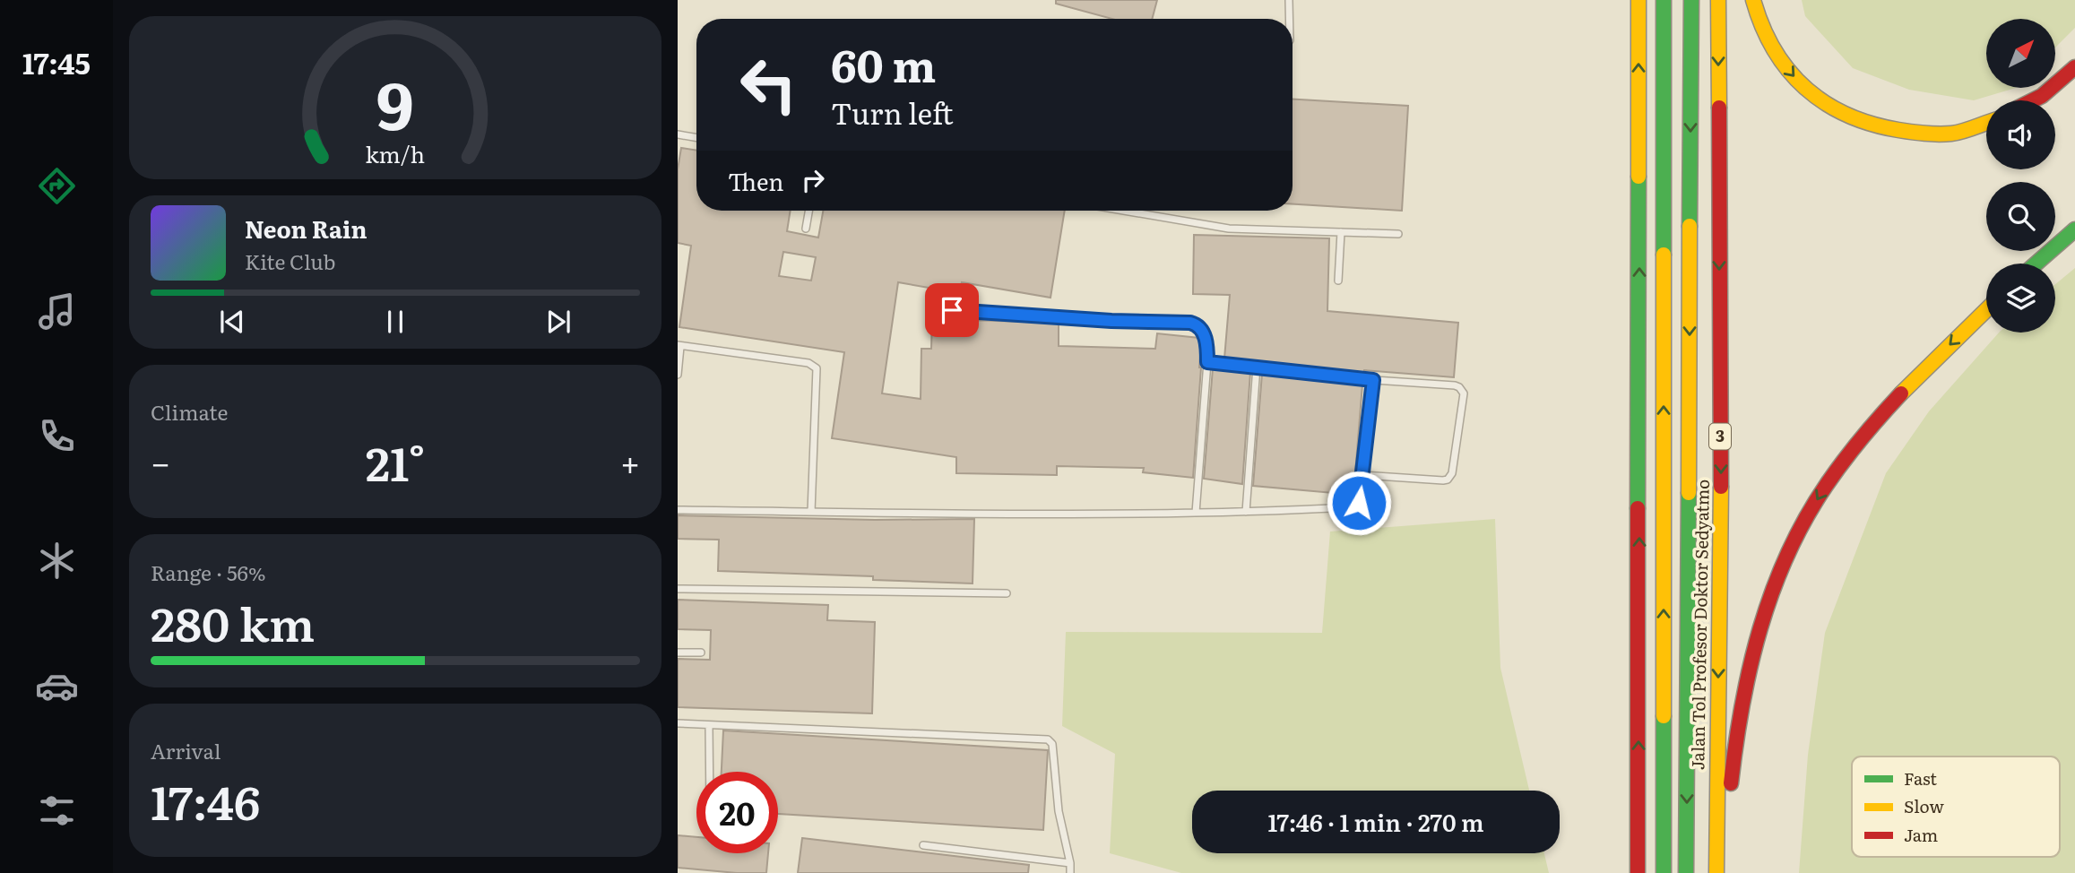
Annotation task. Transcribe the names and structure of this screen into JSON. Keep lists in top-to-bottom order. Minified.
{"streets":{"highway":["3","Jalan Tol Profesor Doktor Sedyatmo"]},"legend":["Fast","Slow","Jam"],"north":"top right","page":{"tabs":"17:45","turn":["60 m","Turn left"],"then":"Then","song":["Neon Rain","Kite Club"],"tile":["Climate",["Range · 56%","280 km"],["Arrival","17:46"]],"heat":["−","21°","+"],"limit":"20","trip":"17:46 · 1 min · 270 m","gauge":["9","km/h"]}}
